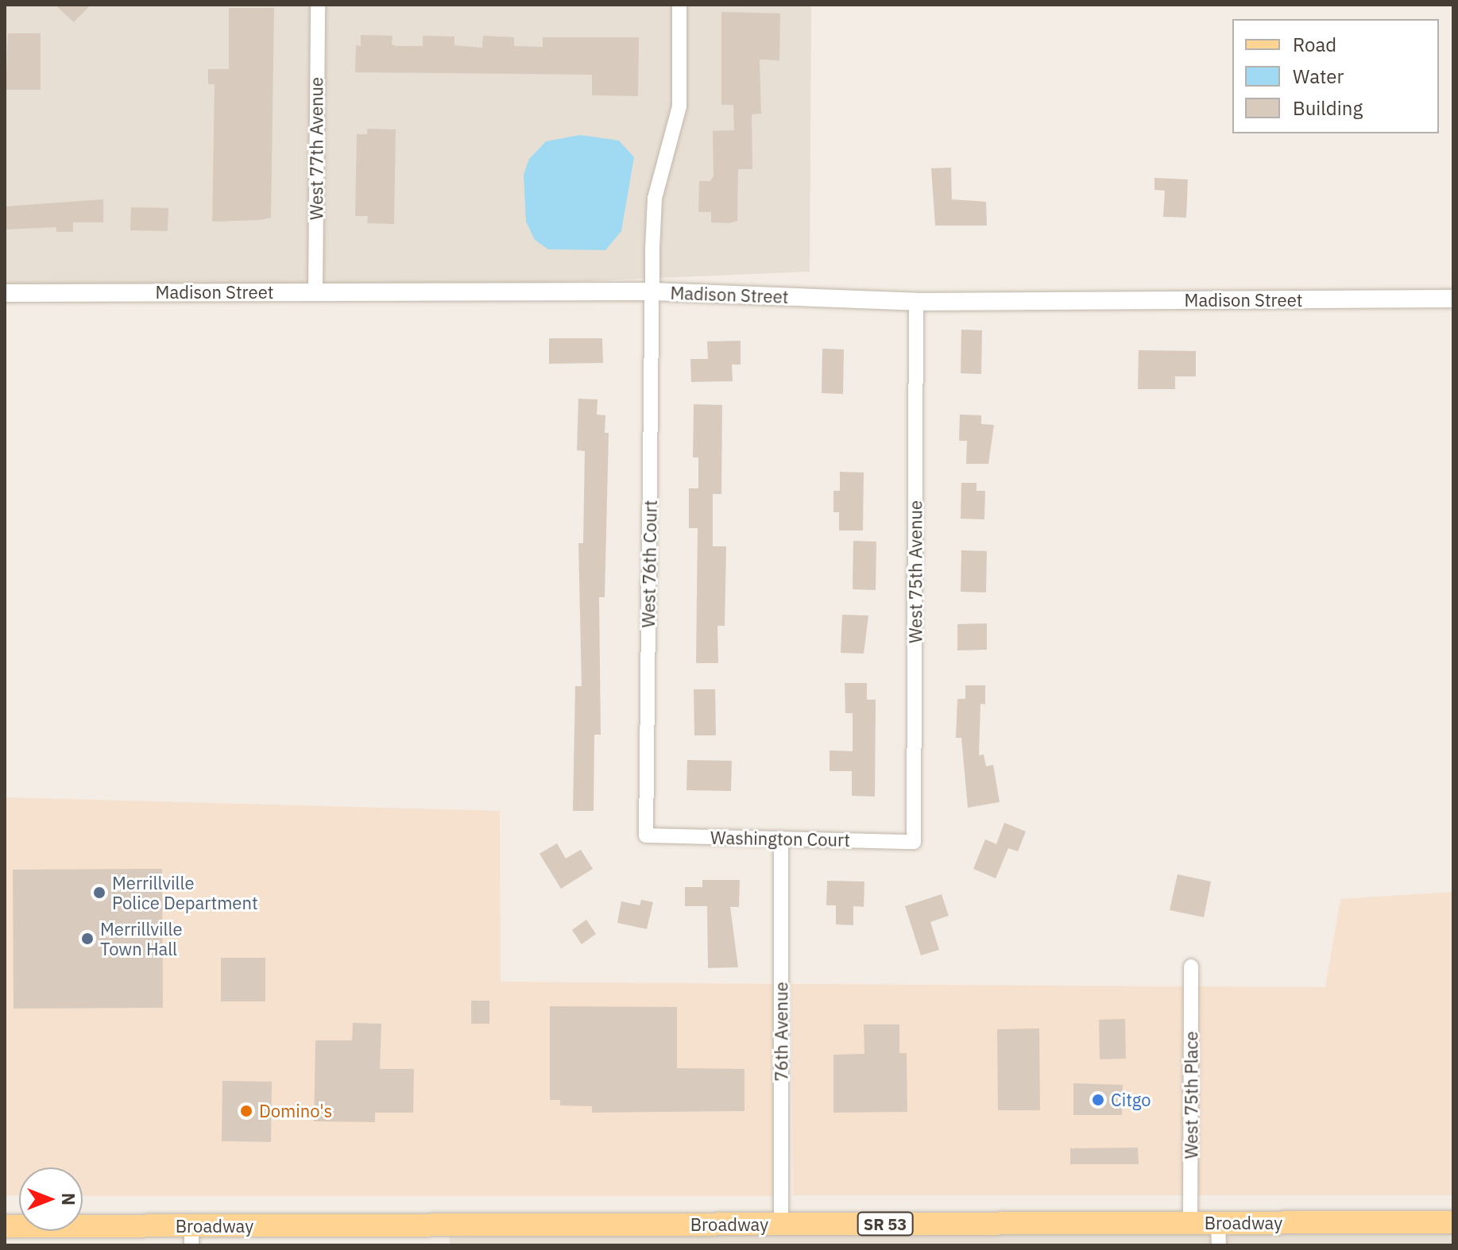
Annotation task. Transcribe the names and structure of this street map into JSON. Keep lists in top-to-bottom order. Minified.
{"streets":{"main road":["Broadway","SR 53"],"street":["West 77th Avenue","Madison Street","West 76th Court","West 75th Avenue","Washington Court","76th Avenue","West 75th Place"]},"crossings":[["West 77th Avenue","Madison Street"],["Madison Street","West 76th Court"],["Madison Street","West 75th Avenue"],["West 76th Court","Washington Court"],["West 75th Avenue","Washington Court"],["Washington Court","76th Avenue"],["76th Avenue","Broadway"],["West 75th Place","Broadway"]],"places":["Merrillville Police Department","Merrillville Town Hall","Citgo","Domino's"],"legend":["Road","Water","Building"],"north":"right"}
